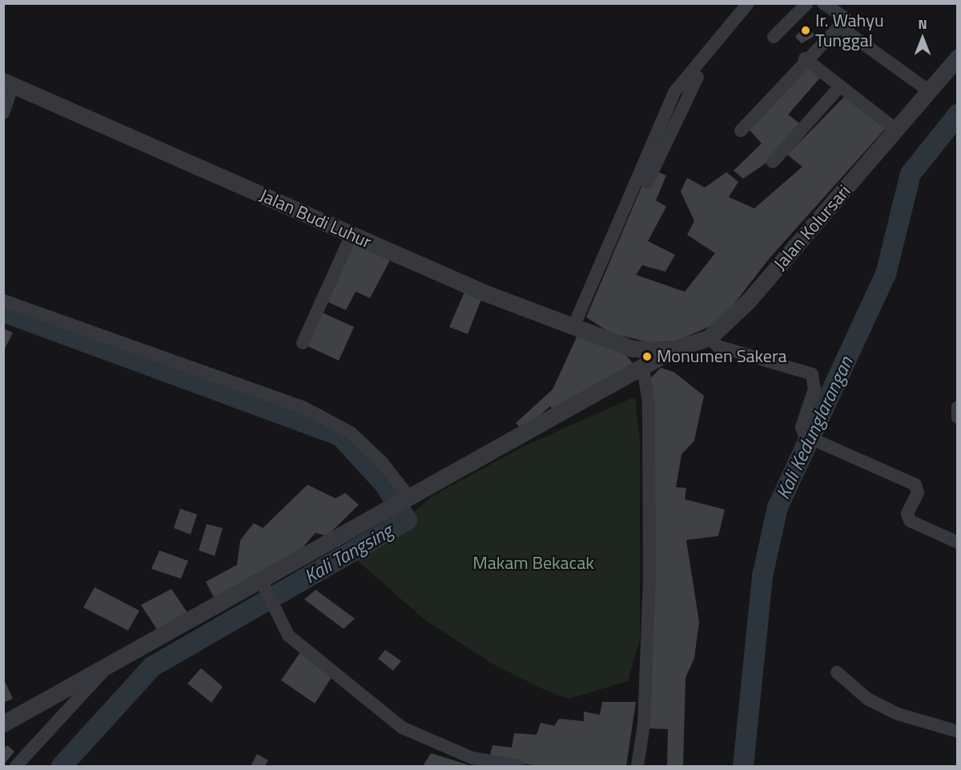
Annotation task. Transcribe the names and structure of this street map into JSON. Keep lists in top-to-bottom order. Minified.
{"streets":{"street":["Jalan Budi Luhur","Jalan Kolursari"]},"crossings":[["Jalan Budi Luhur","Jalan Kolursari"]],"water":["Kali Kedunglarangan","Kali Tangsing"],"parks":["Makam Bekacak"],"places":["Ir. Wahyu Tunggal","Monumen Sakera"],"north":"top"}
